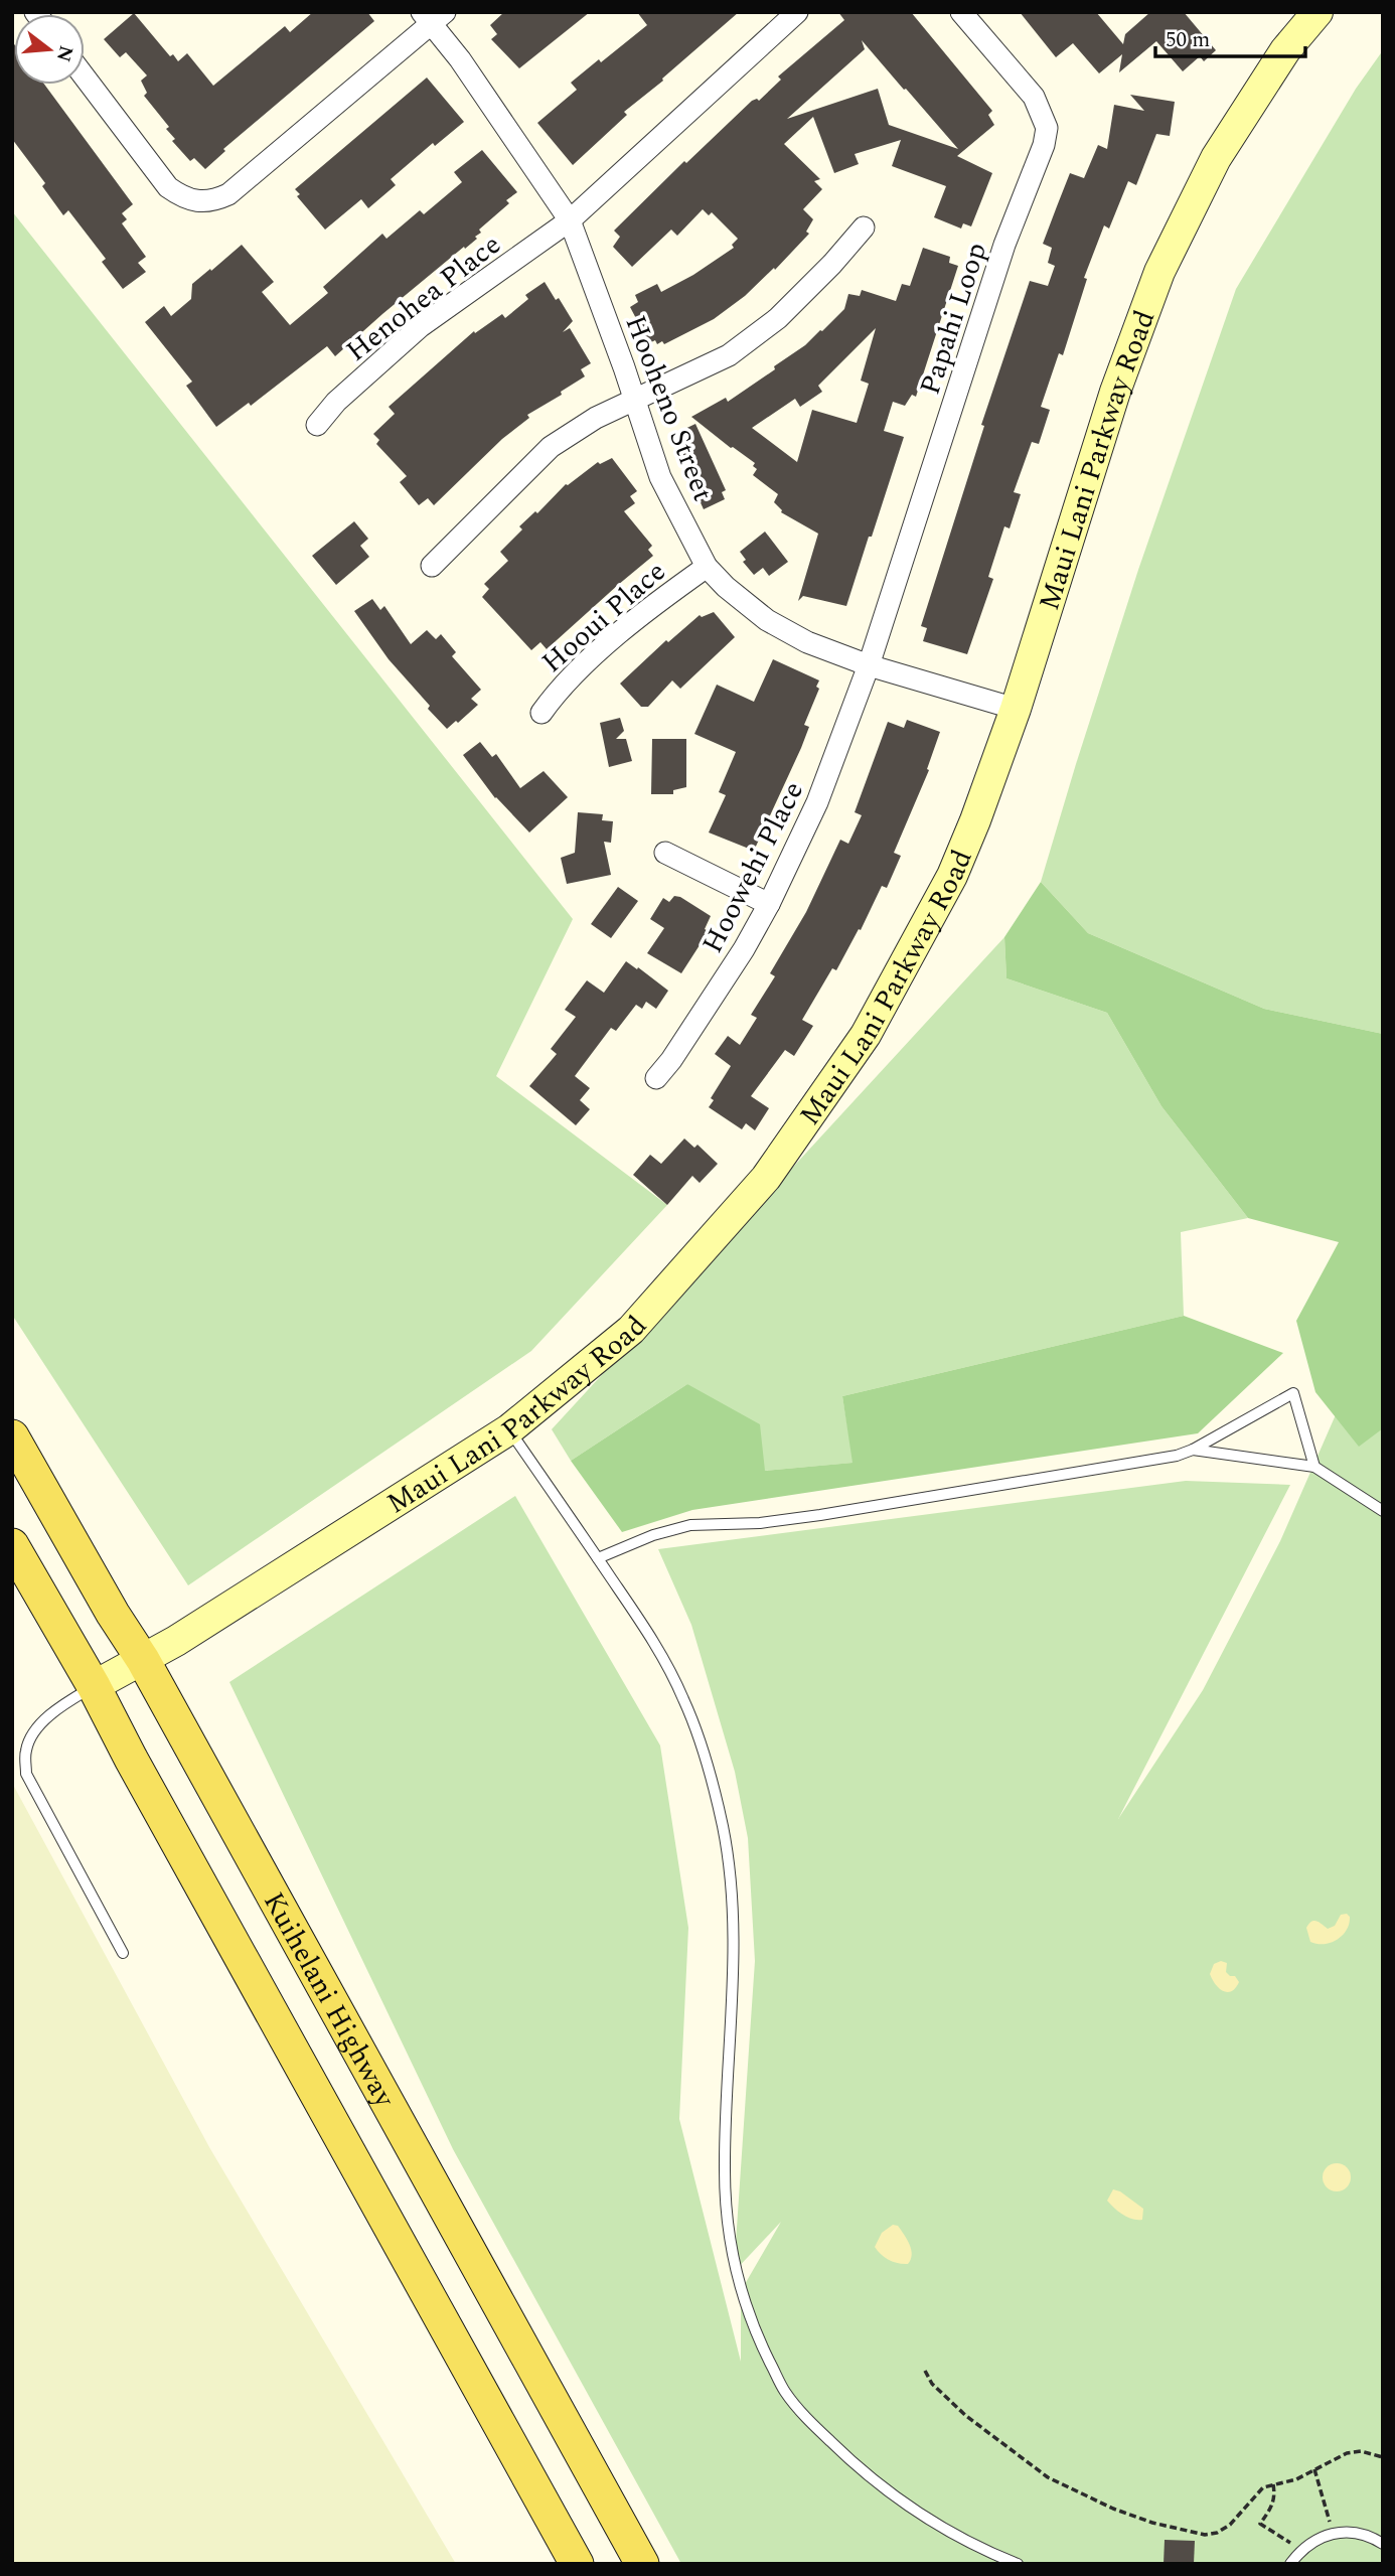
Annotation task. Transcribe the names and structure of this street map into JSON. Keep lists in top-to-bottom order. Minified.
{"streets":{"main road":["Maui Lani Parkway Road","Kuihelani Highway"],"street":["Henohea Place","Papahi Loop","Hooheno Street","Hooui Place","Hoowehi Place"]},"crossings":[["Henohea Place","Hooheno Street"],["Papahi Loop","Hooheno Street"],["Papahi Loop","Hoowehi Place"],["Hooheno Street","Maui Lani Parkway Road"],["Hooheno Street","Hooui Place"],["Hooheno Street","Hoowehi Place"],["Maui Lani Parkway Road","Kuihelani Highway"]],"scale_bar":"50 m","north":"right"}
